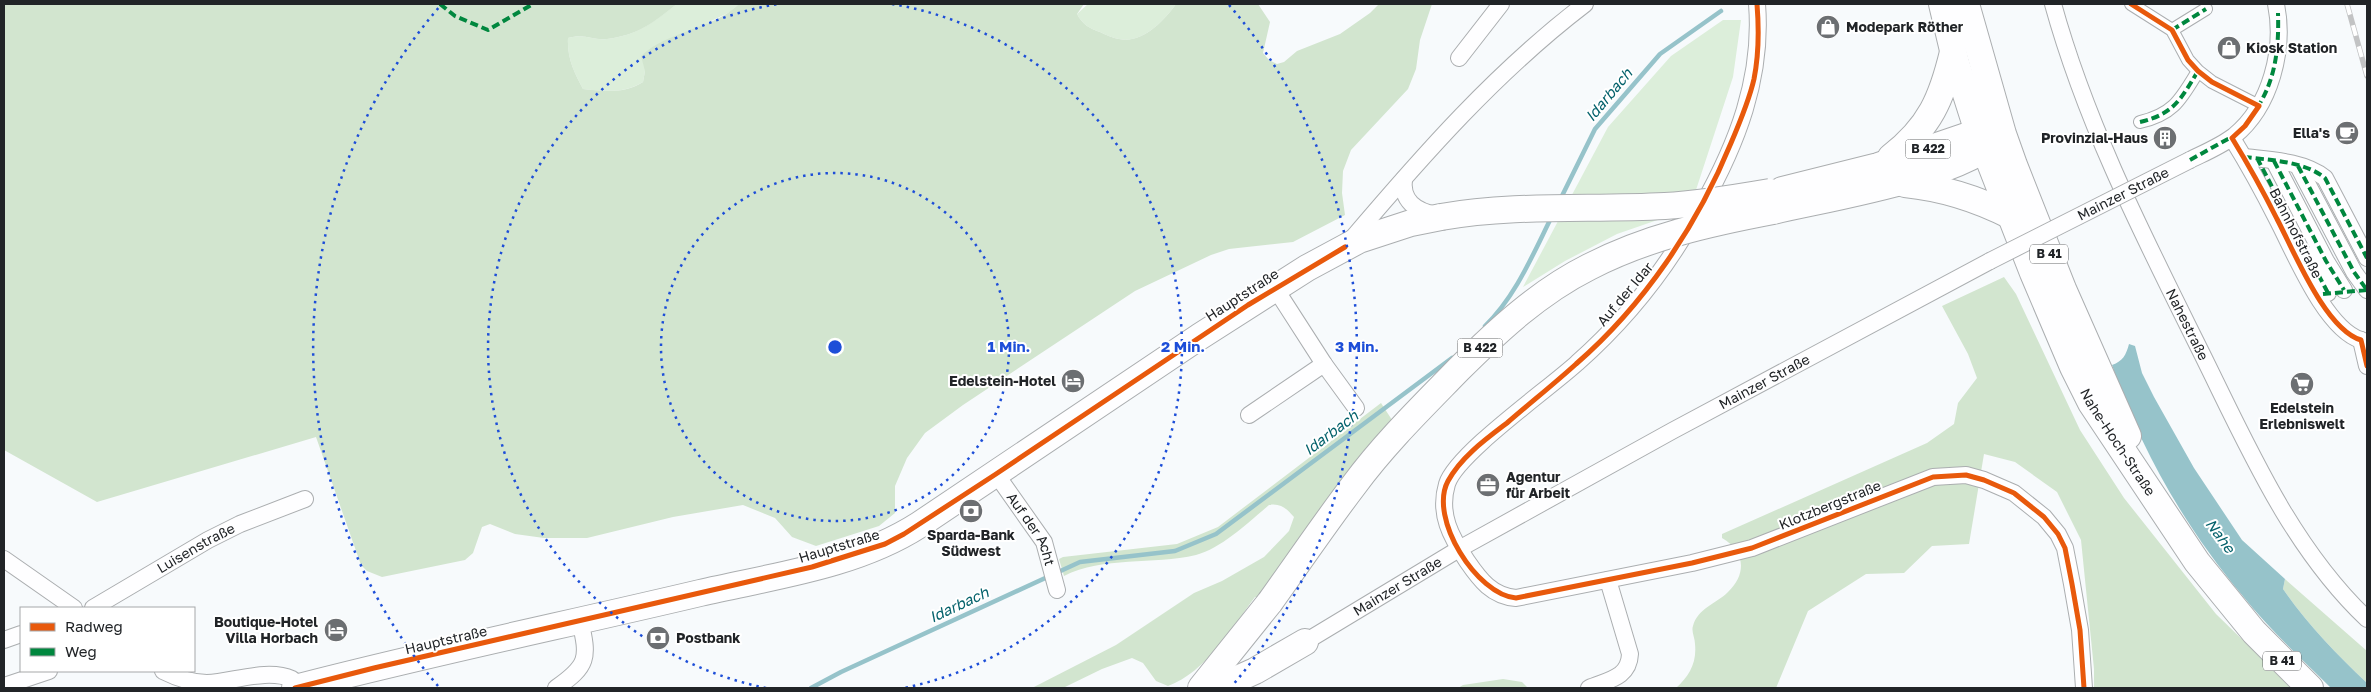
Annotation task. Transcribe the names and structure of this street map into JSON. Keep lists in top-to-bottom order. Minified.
{"streets":{"main road":["B 422","B 41","Hauptstraße","Nahe-Hoch-Straße"],"street":["Mainzer Straße","Bahnhofstraße","Auf der Idar","Nahestraße","Klotzbergstraße","Auf der Acht","Luisenstraße"]},"crossings":[["B 422","Hauptstraße"],["B 422","Nahe-Hoch-Straße"],["Mainzer Straße","Bahnhofstraße"],["Mainzer Straße","Auf der Idar"],["Mainzer Straße","Klotzbergstraße"],["B 41","Nahe-Hoch-Straße"],["Auf der Idar","Klotzbergstraße"],["Hauptstraße","Auf der Acht"]],"water":["Idarbach","Nahe"],"places":{"shop":["Modepark Röther","Kiosk Station"],"cafe":["Ella's"],"building":["Provinzial-Haus"],"hotel":["Edelstein-Hotel","Boutique-Hotel Villa Horbach"],"supermarket":["Edelstein Erlebniswelt"],"office":["Agentur für Arbeit"],"bank":["Sparda-Bank Südwest","Postbank"]},"legend":["Radweg","Weg"],"rings":["1 Min.","2 Min.","3 Min."]}
